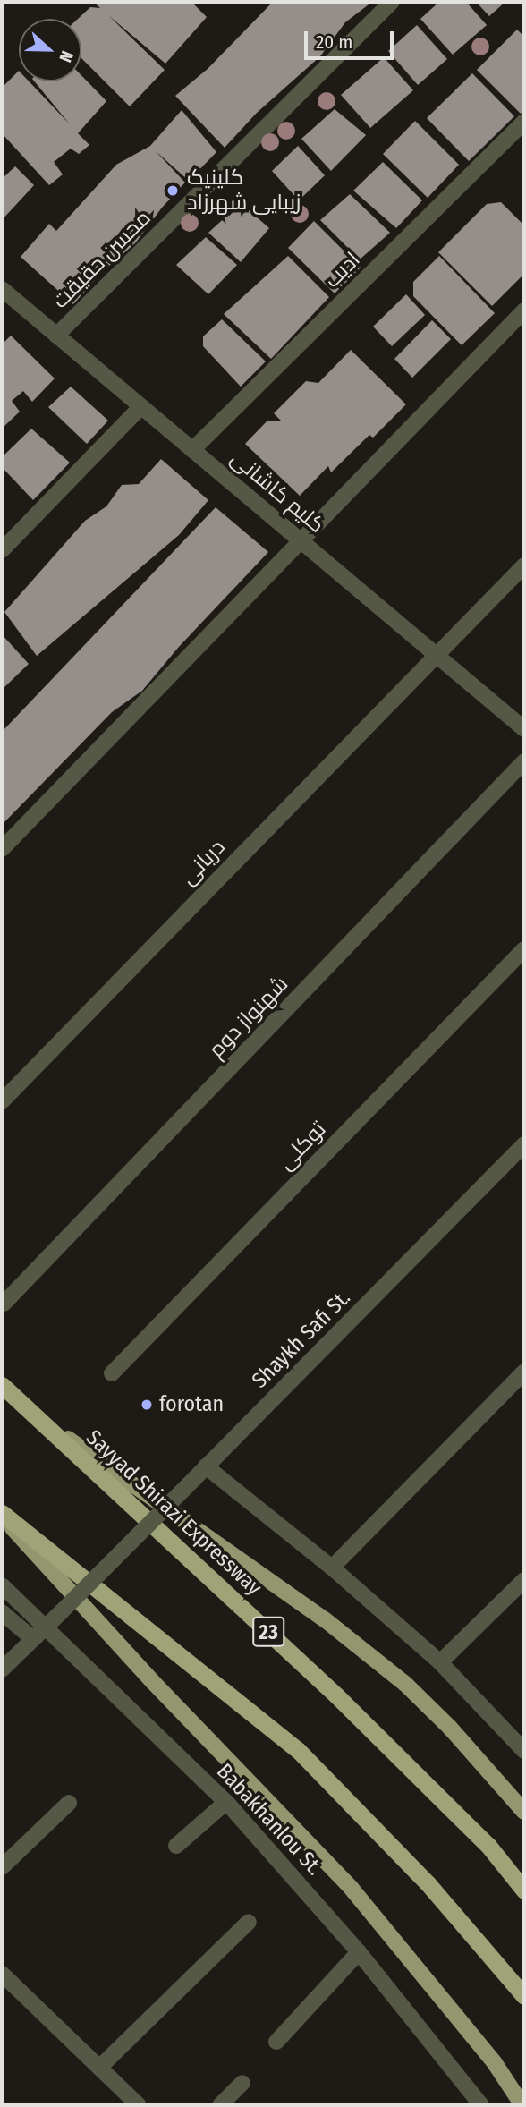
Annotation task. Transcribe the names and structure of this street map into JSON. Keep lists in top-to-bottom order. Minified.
{"streets":{"highway":["Sayyad Shirazi Expressway","23"],"street":["محسن حقیقت","ادیب","کلیم کاشانی","دریانی","شهنواز دوم","توکلی","Shaykh Safi St.","Babakhanlou St."]},"crossings":[["محسن حقیقت","کلیم کاشانی"],["ادیب","کلیم کاشانی"],["کلیم کاشانی","دریانی"],["Shaykh Safi St.","Babakhanlou St."]],"places":["کلینیک زیبایی شهرزاد","forotan"],"scale_bar":"20 m","north":"right"}
